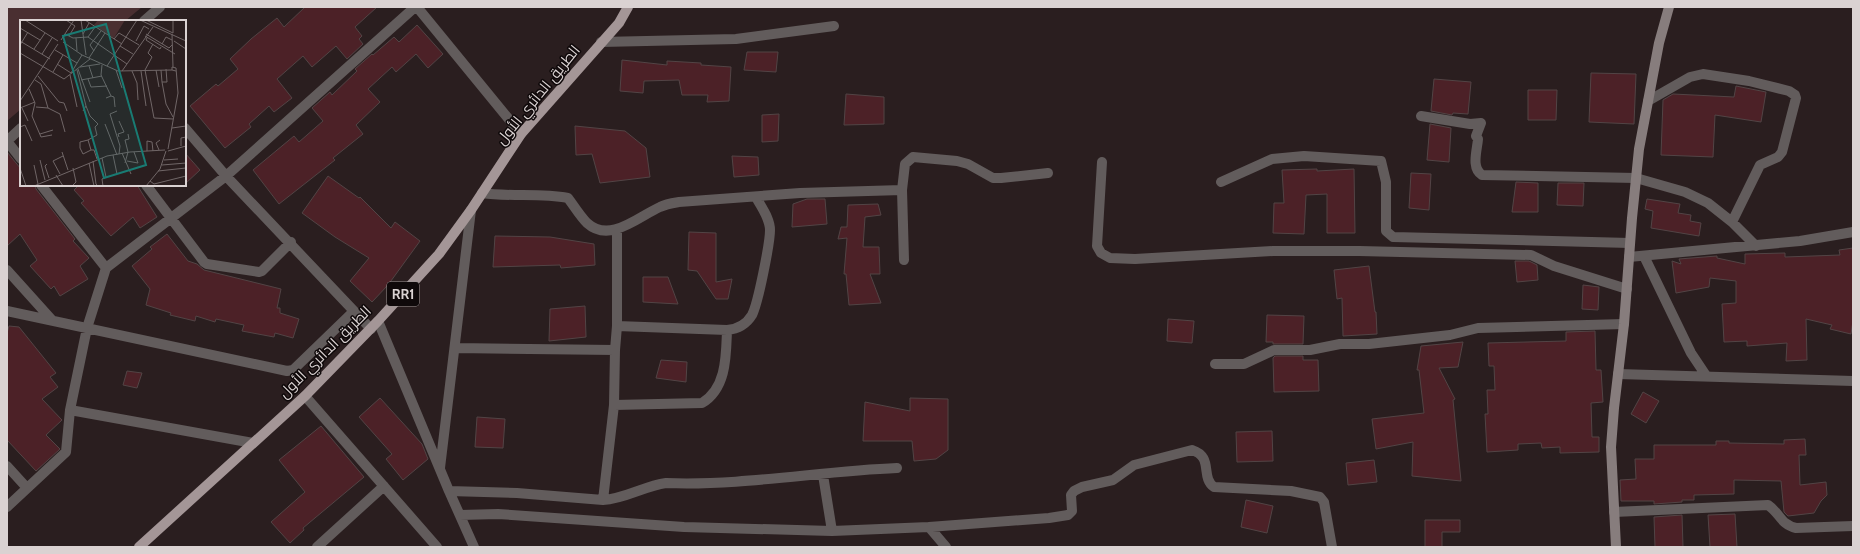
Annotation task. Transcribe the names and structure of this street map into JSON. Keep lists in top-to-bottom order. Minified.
{"streets":{"main road":["الطريق الدائري الأول","RR1"]}}
